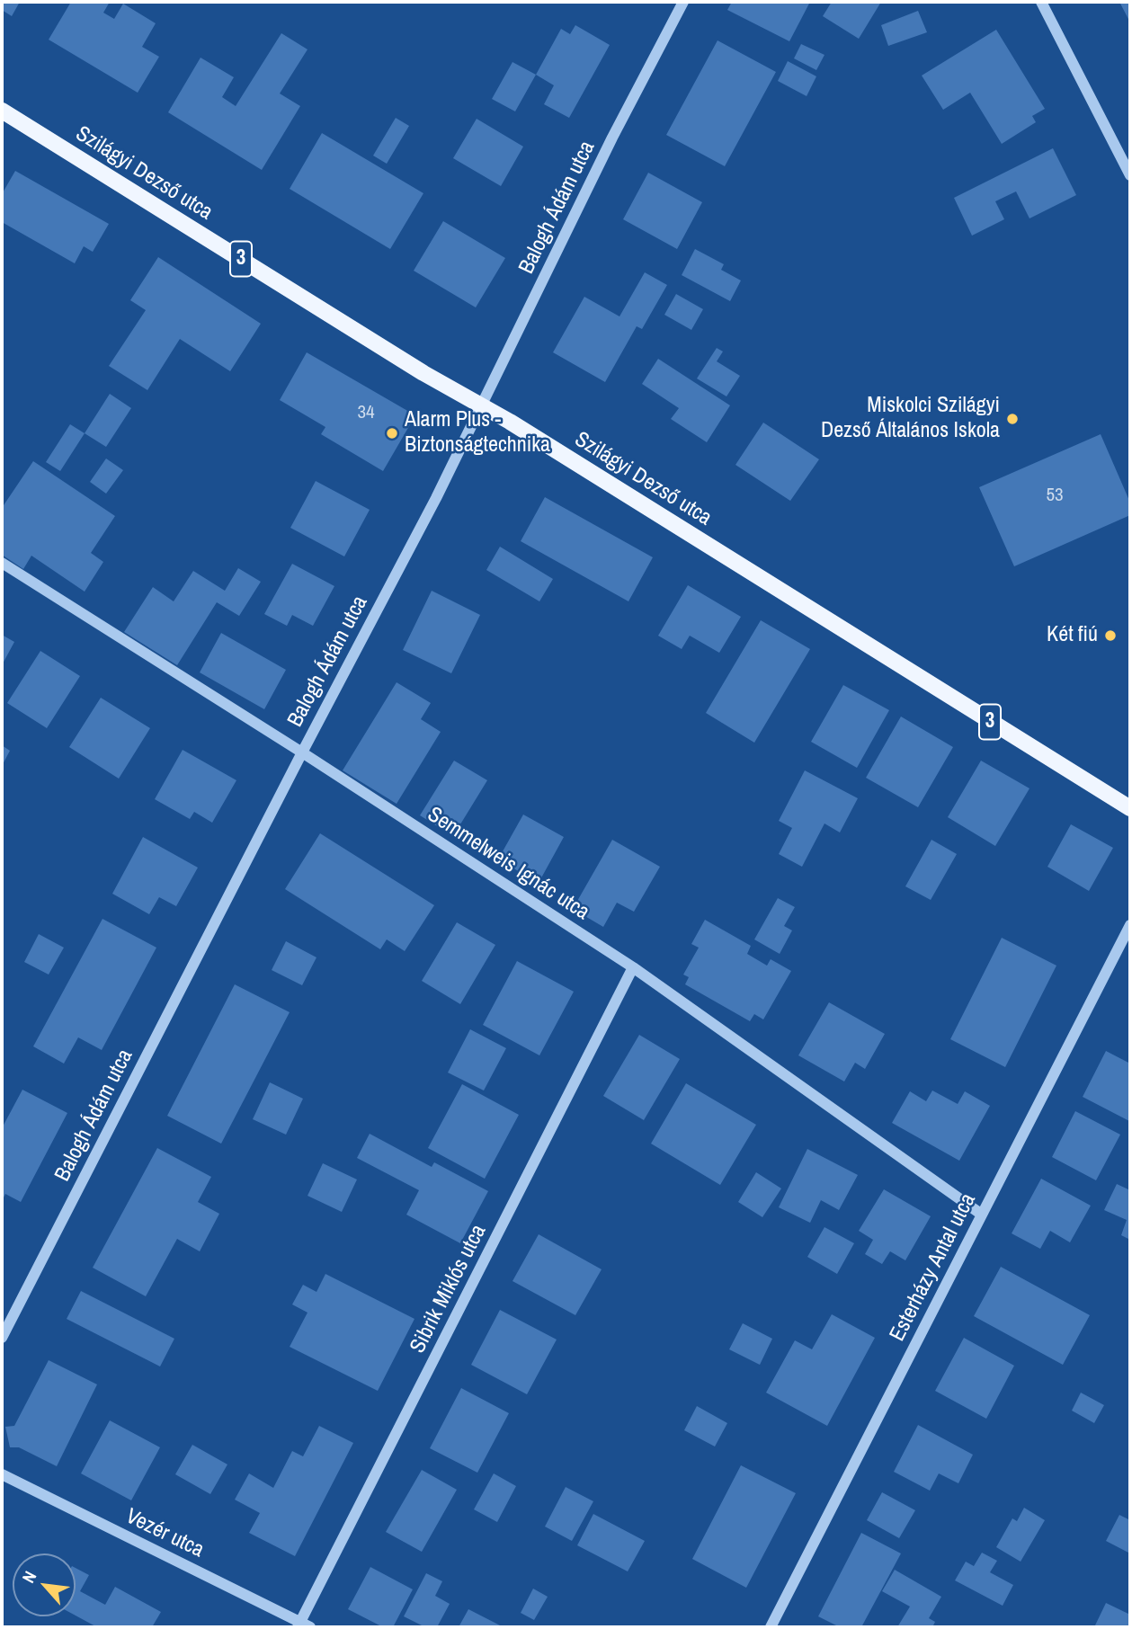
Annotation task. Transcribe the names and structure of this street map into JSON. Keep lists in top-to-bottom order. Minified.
{"streets":{"main road":["Szilágyi Dezső utca","3"],"street":["Balogh Ádám utca","Semmelweis Ignác utca","Esterházy Antal utca","Sibrik Miklós utca","Vezér utca"]},"crossings":[["Szilágyi Dezső utca","Balogh Ádám utca"],["Balogh Ádám utca","Semmelweis Ignác utca"],["Semmelweis Ignác utca","Esterházy Antal utca"],["Semmelweis Ignác utca","Sibrik Miklós utca"],["Sibrik Miklós utca","Vezér utca"]],"places":["Miskolci Szilágyi Dezső Általános Iskola","Alarm Plus - Biztonságtechnika","Két fiú"],"house_numbers":["34","53"],"north":"top left"}
